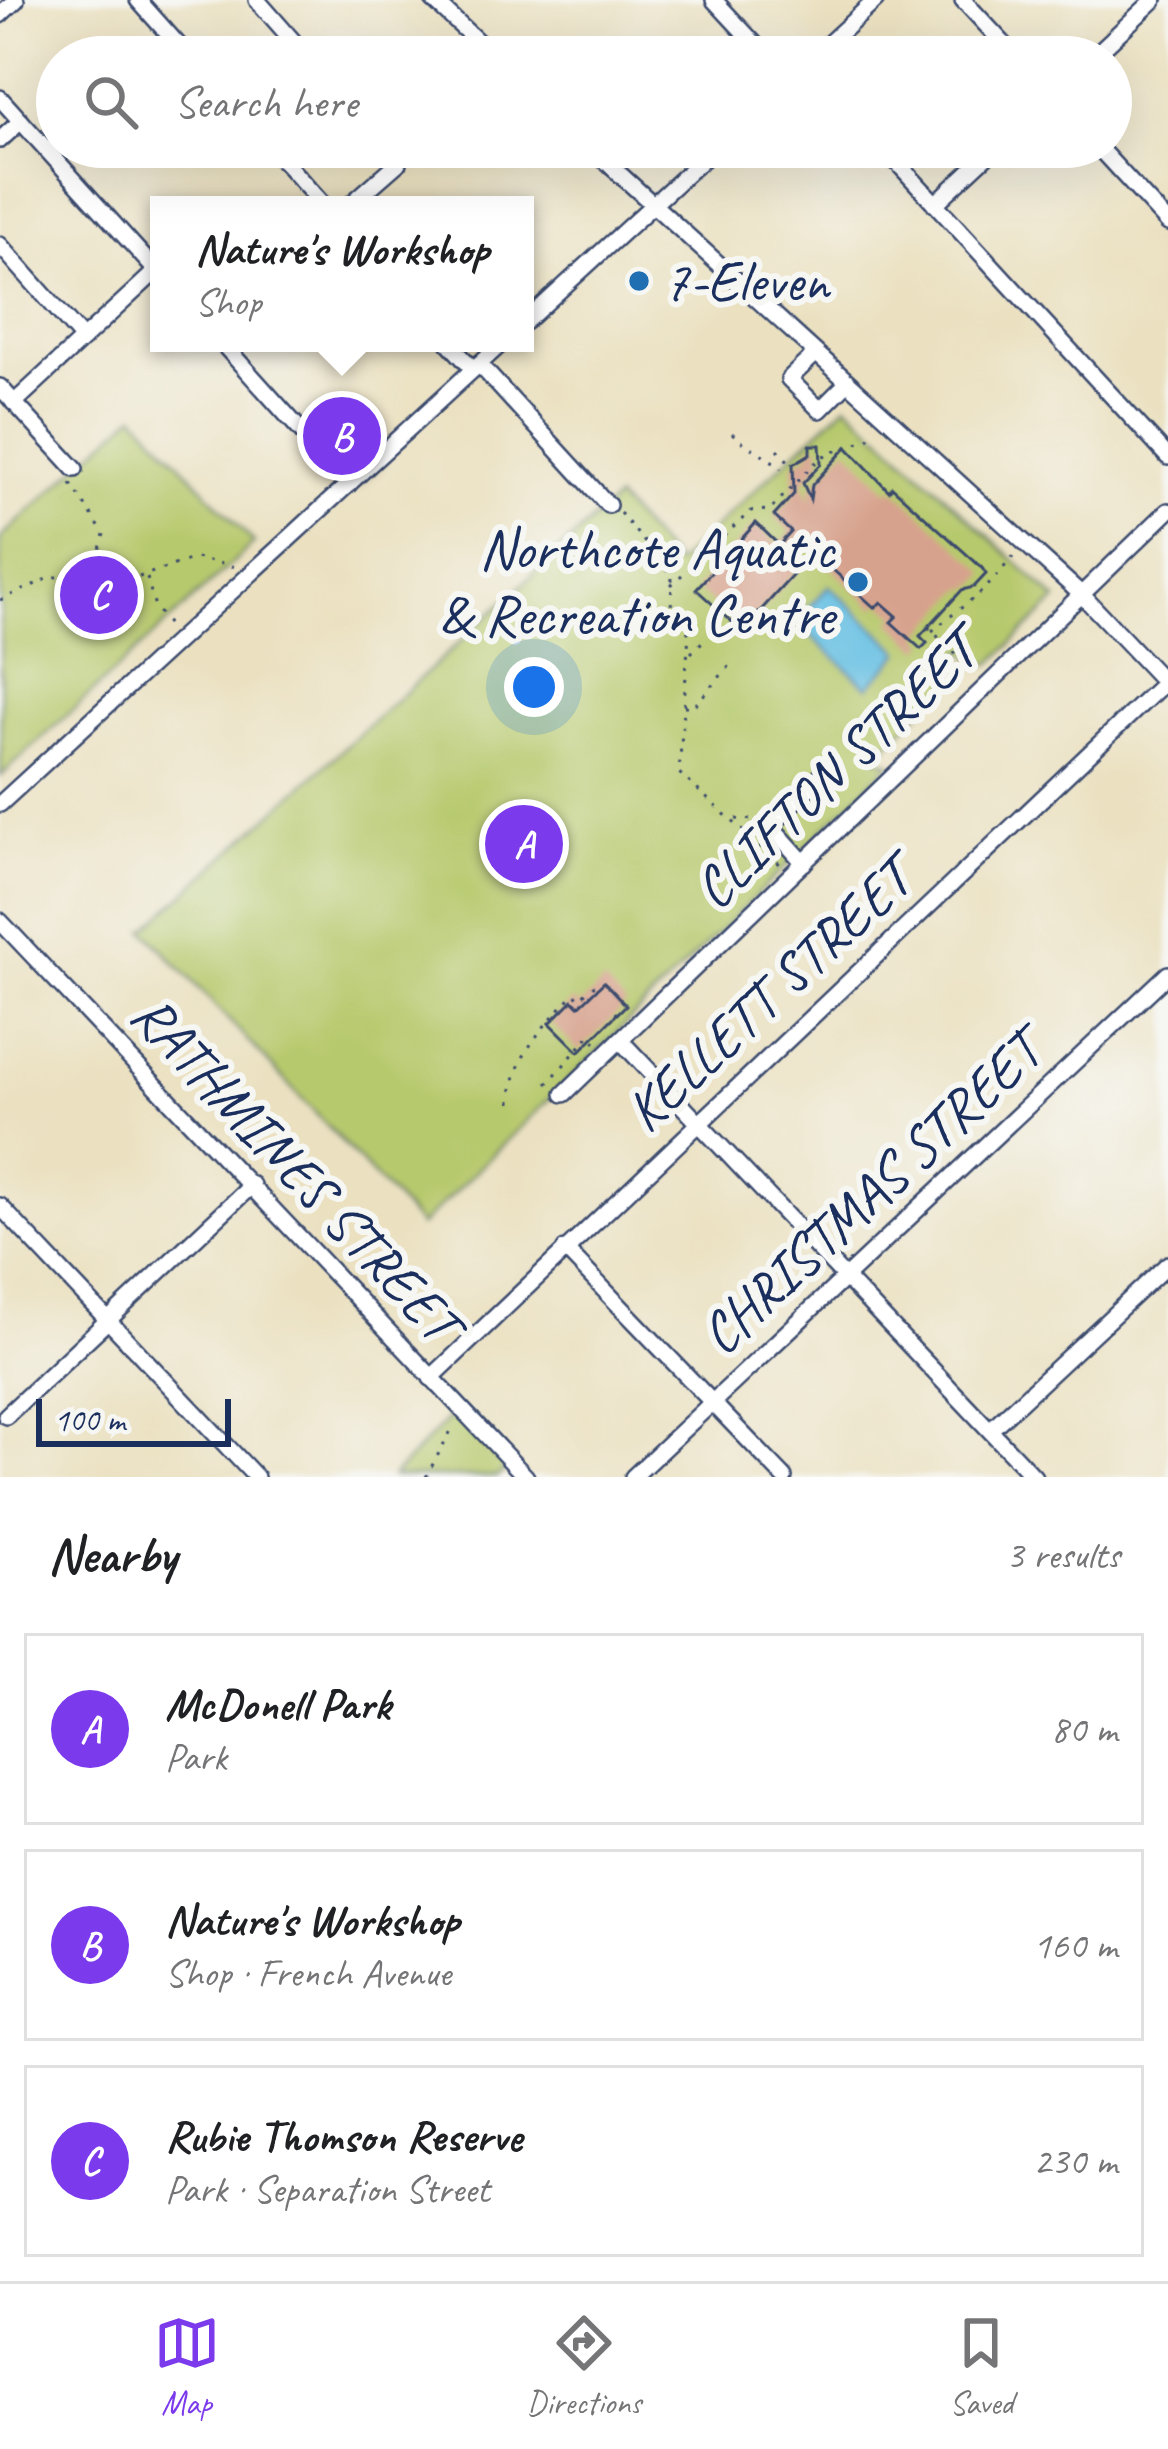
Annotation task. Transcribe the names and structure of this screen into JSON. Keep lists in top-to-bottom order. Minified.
{"streets":{"street":["CLIFTON STREET","KELLETT STREET","RATHMINES STREET","CHRISTMAS STREET"]},"crossings":[["KELLETT STREET","RATHMINES STREET"]],"places":["7-Eleven","Northcote Aquatic & Recreation Centre"],"scale_bar":"100 m","page":{"search":"Search here","popup":["Nature's Workshop","Shop"],"pins":["B","C","A"],"scale":"100 m","heading":["Nearby","3 results"],"list":[{"mark":"A","name":"McDonell Park","note":"Park","value":"80 m"},{"mark":"B","name":"Nature's Workshop","note":"Shop · French Avenue","value":"160 m"},{"mark":"C","name":"Rubie Thomson Reserve","note":"Park · Separation Street","value":"230 m"}],"nav":["Map","Directions","Saved"]}}
